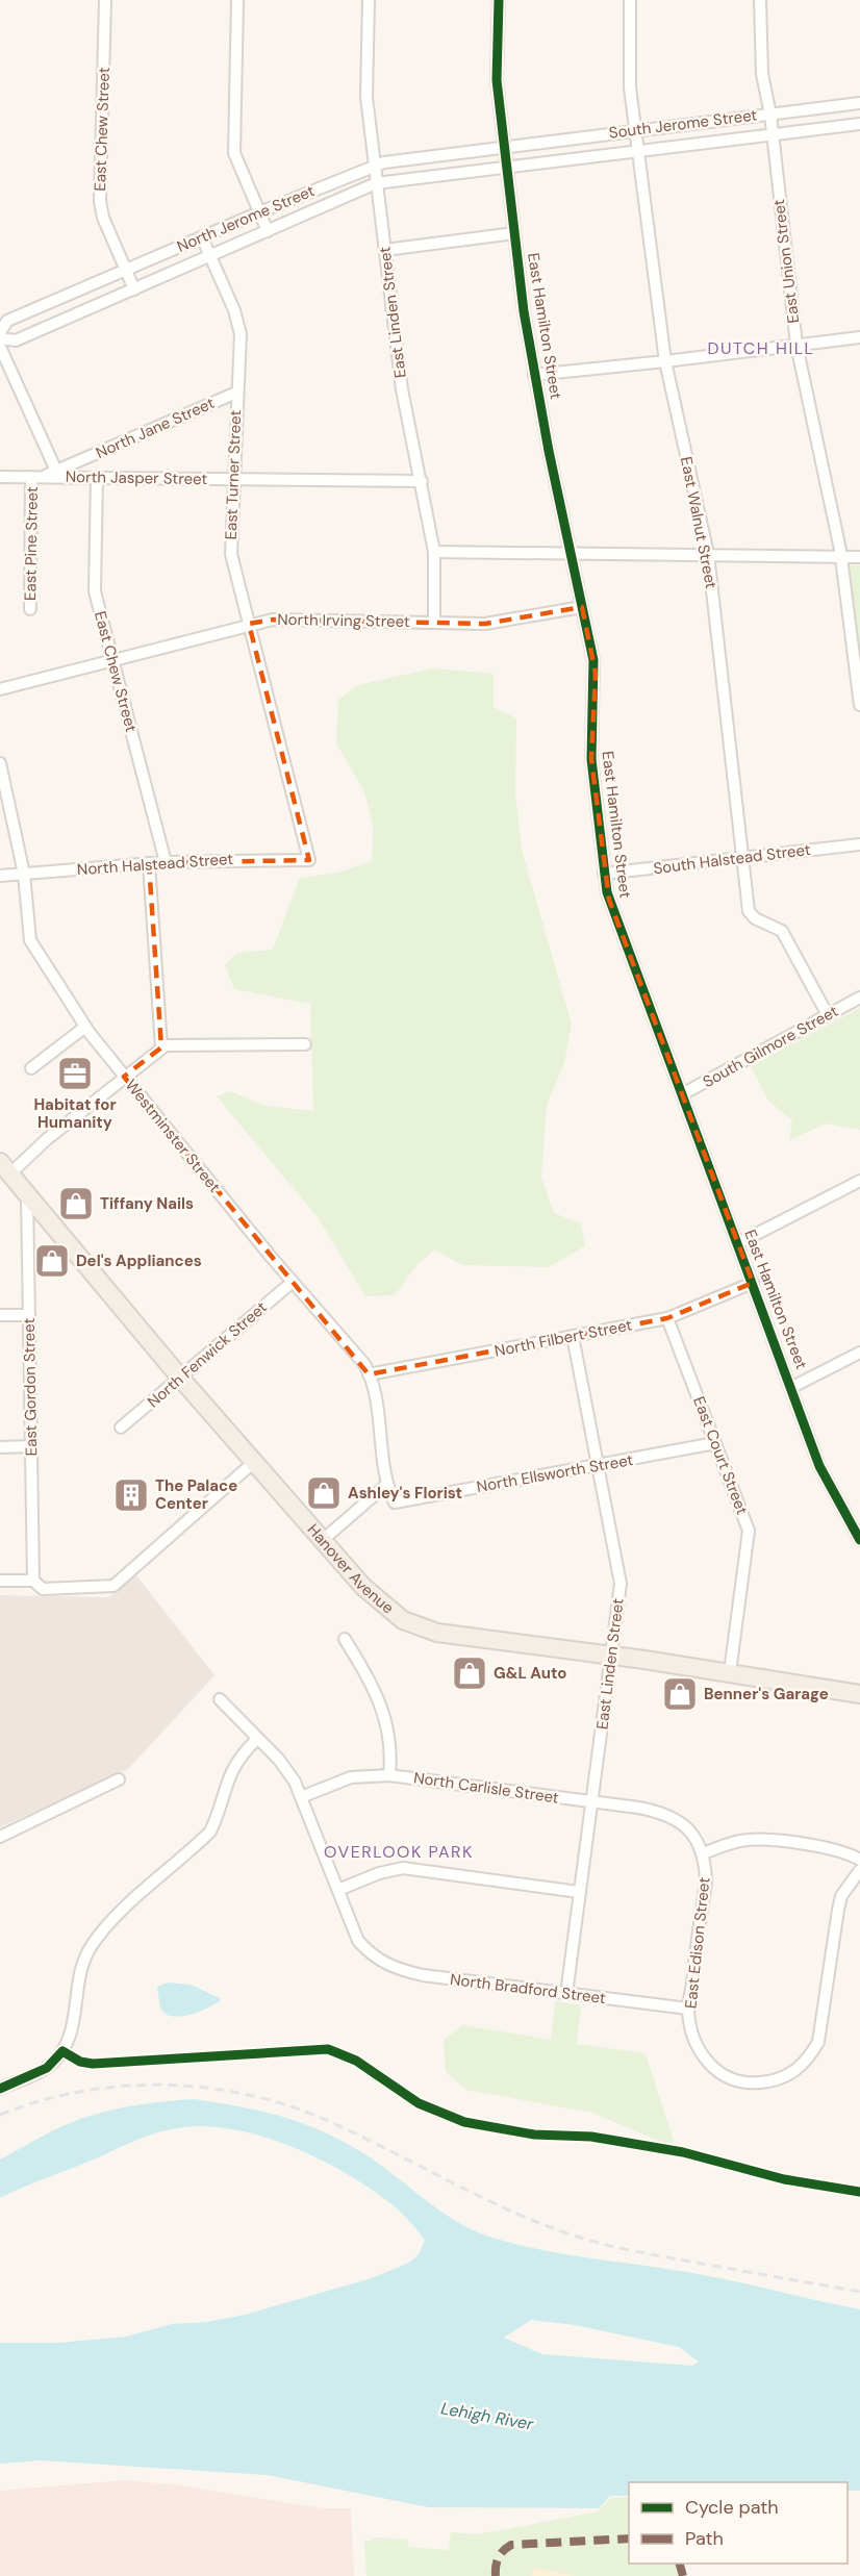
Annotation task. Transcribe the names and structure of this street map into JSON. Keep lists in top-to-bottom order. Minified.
{"streets":{"main road":["Hanover Avenue"],"street":["South Jerome Street","East Chew Street","North Jerome Street","East Union Street","East Linden Street","East Hamilton Street","North Jane Street","East Turner Street","North Jasper Street","East Walnut Street","East Pine Street","North Irving Street","South Halstead Street","North Halstead Street","South Gilmore Street","Westminster Street","North Filbert Street","North Fenwick Street","East Gordon Street","East Court Street","North Ellsworth Street","North Carlisle Street","East Edison Street","North Bradford Street"]},"crossings":[["South Jerome Street","North Jerome Street"],["South Jerome Street","East Union Street"],["South Jerome Street","East Hamilton Street"],["South Jerome Street","East Walnut Street"],["East Chew Street","North Jerome Street"],["East Chew Street","North Jasper Street"],["East Chew Street","North Irving Street"],["East Chew Street","North Halstead Street"],["North Jerome Street","East Linden Street"],["North Jerome Street","East Hamilton Street"],["North Jerome Street","East Turner Street"],["East Linden Street","North Jasper Street"],["East Linden Street","North Irving Street"],["East Linden Street","North Filbert Street"],["East Linden Street","North Ellsworth Street"],["East Linden Street","Hanover Avenue"],["East Linden Street","North Carlisle Street"],["East Linden Street","North Bradford Street"],["East Hamilton Street","North Irving Street"],["East Hamilton Street","South Halstead Street"],["East Hamilton Street","South Gilmore Street"],["East Hamilton Street","North Filbert Street"],["North Jane Street","East Turner Street"],["North Jane Street","North Jasper Street"],["North Jane Street","East Pine Street"],["East Turner Street","North Jasper Street"],["East Turner Street","North Irving Street"],["East Turner Street","North Halstead Street"],["North Jasper Street","East Pine Street"],["East Walnut Street","South Halstead Street"],["East Walnut Street","South Gilmore Street"],["North Halstead Street","Westminster Street"],["Westminster Street","North Filbert Street"],["Westminster Street","North Fenwick Street"],["North Filbert Street","East Court Street"],["North Fenwick Street","Hanover Avenue"],["East Gordon Street","Hanover Avenue"],["East Court Street","North Ellsworth Street"],["East Court Street","Hanover Avenue"],["North Carlisle Street","East Edison Street"],["East Edison Street","North Bradford Street"]],"districts":["DUTCH HILL","OVERLOOK PARK"],"water":["Lehigh River"],"places":{"office":["Habitat for Humanity"],"shop":["Tiffany Nails","Del's Appliances","Ashley's Florist","G&L Auto","Benner's Garage"],"building":["The Palace Center"]},"legend":["Cycle path","Path"]}
